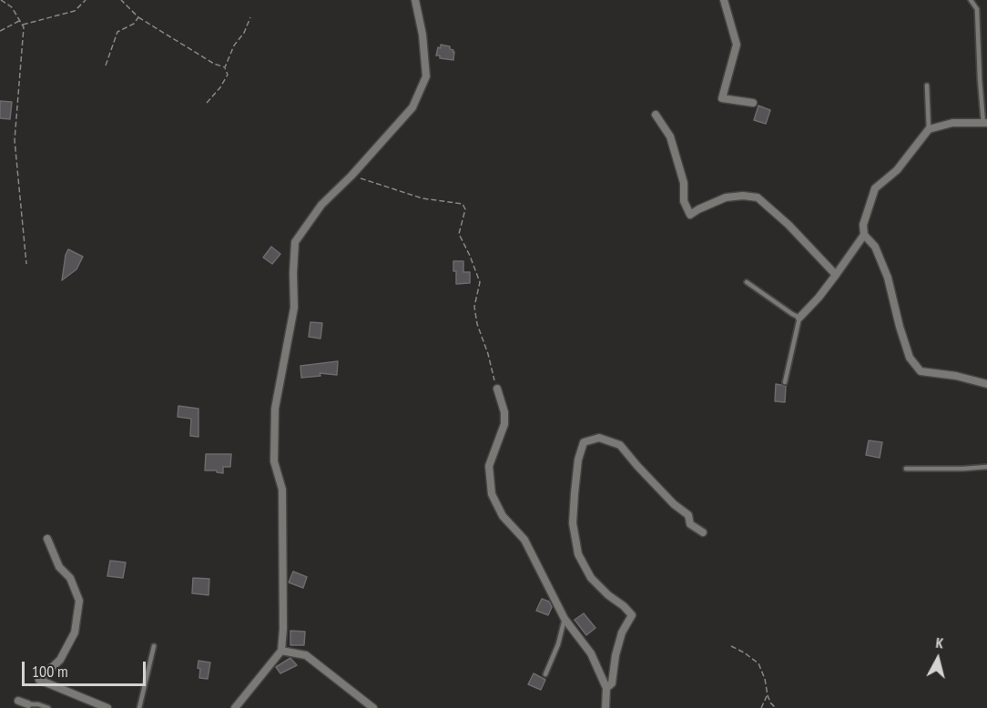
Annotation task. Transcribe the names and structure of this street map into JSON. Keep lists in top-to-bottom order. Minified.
{"scale_bar":"100 m","north":"top"}
